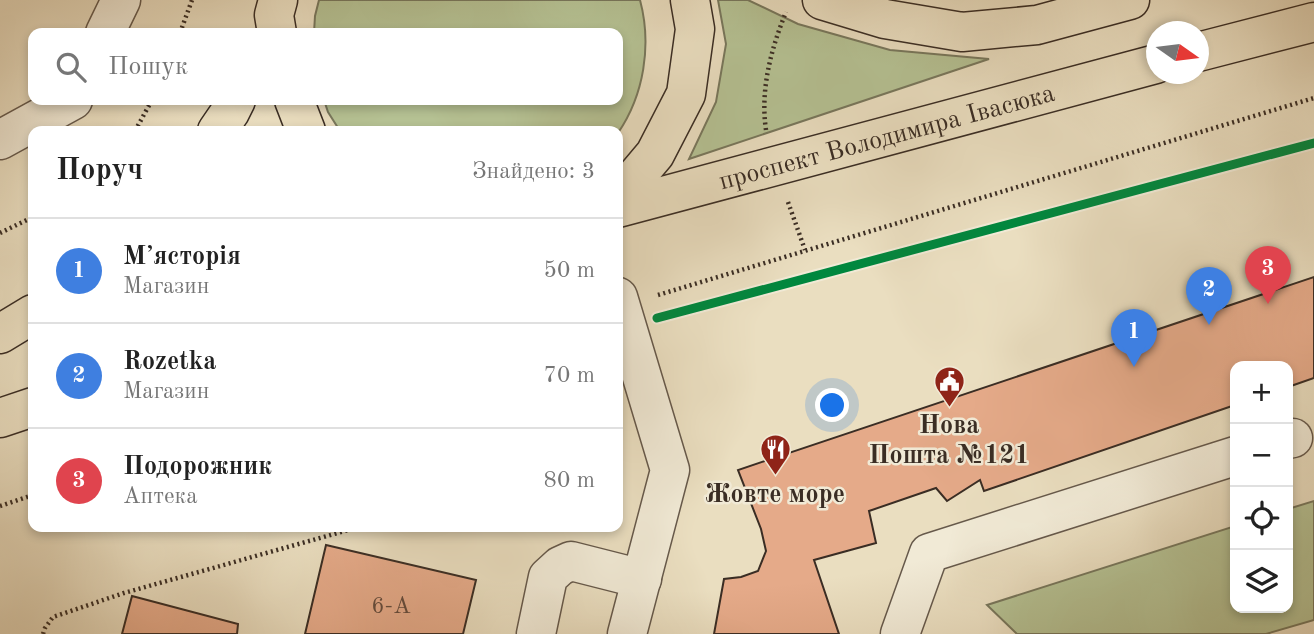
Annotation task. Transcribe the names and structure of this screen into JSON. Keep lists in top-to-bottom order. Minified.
{"streets":{"main road":["проспект Володимира Івасюка"]},"places":{"public building":["Нова Пошта №121"],"restaurant":["Жовте море"]},"house_numbers":["6-А"],"north":"right","page":{"search":"Пошук","heading":["Поруч","Знайдено: 3"],"list":[{"mark":"1","name":"Мʼясторія","note":"Магазин","value":"50 m"},{"mark":"2","name":"Rozetka","note":"Магазин","value":"70 m"},{"mark":"3","name":"Подорожник","note":"Аптека","value":"80 m"}],"pins":["3","2","1"],"map_buttons":["+","−"]}}
